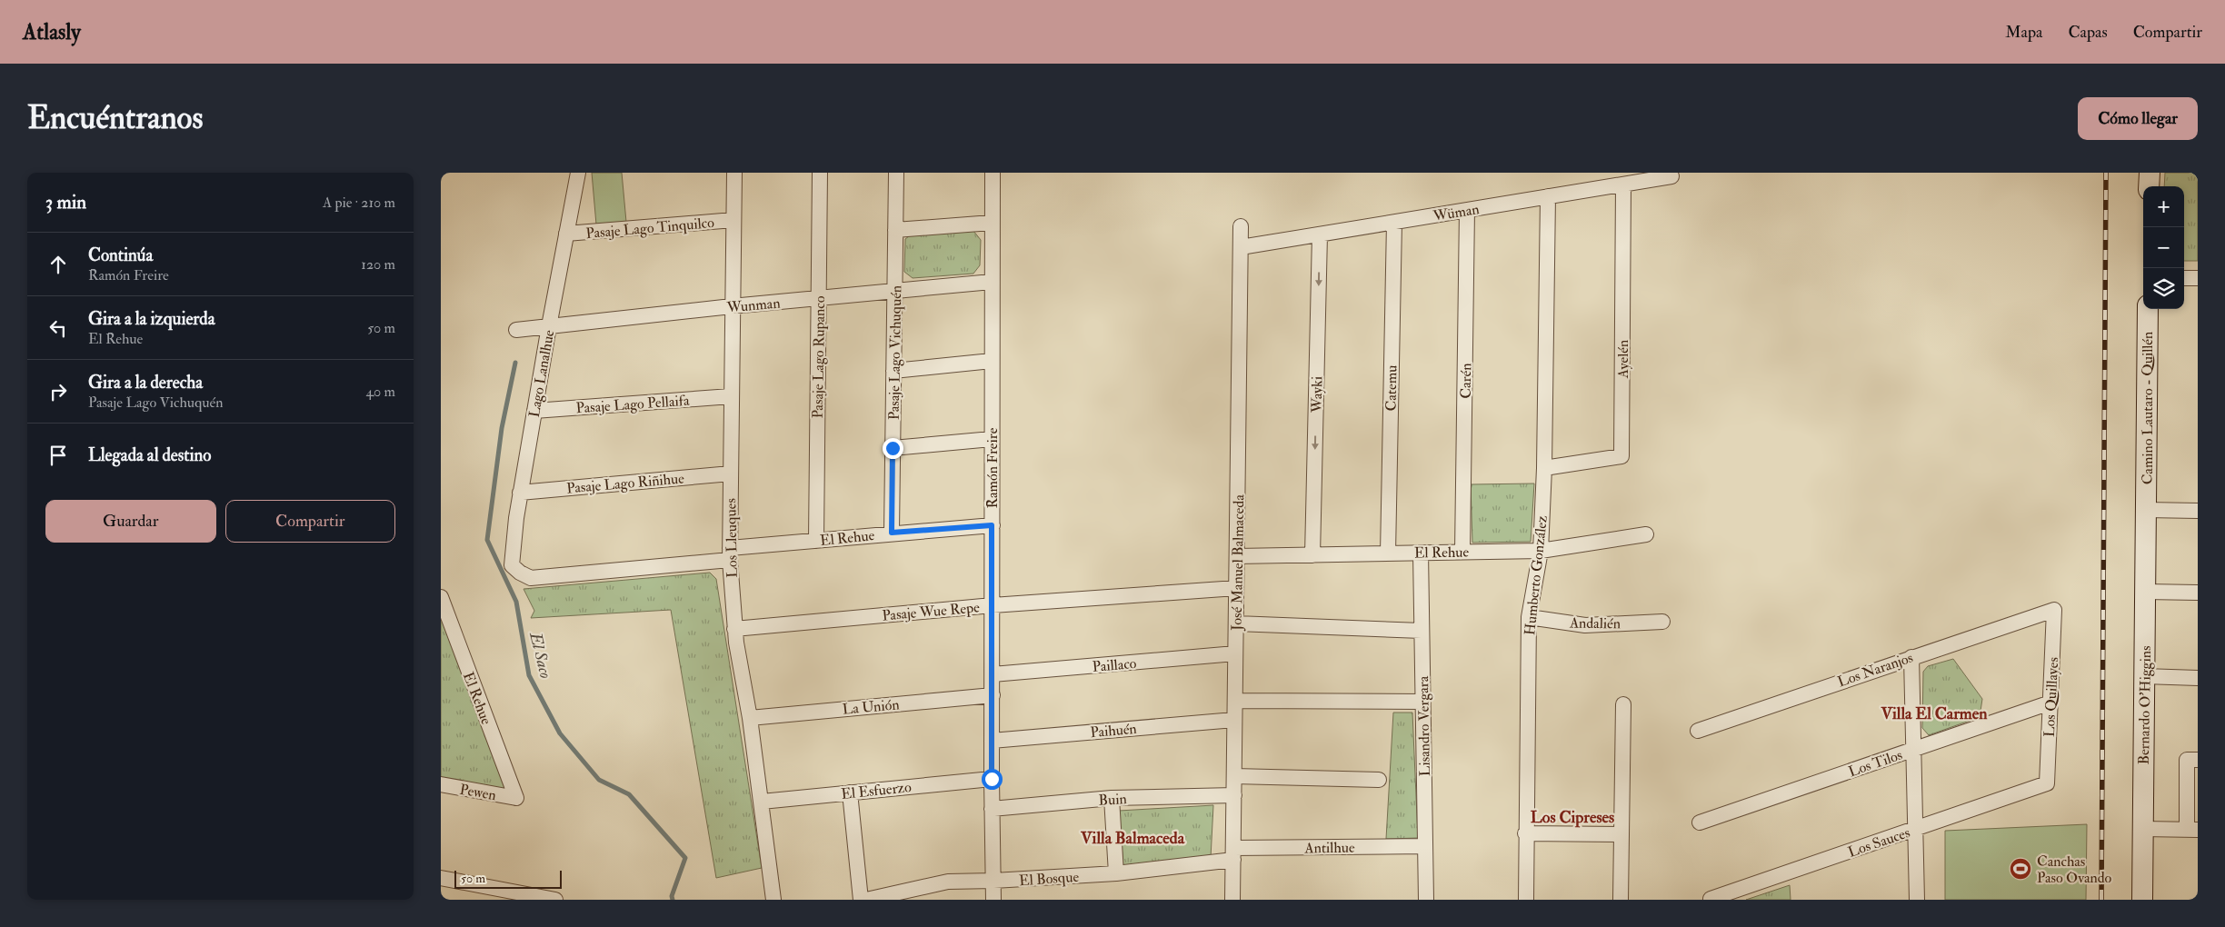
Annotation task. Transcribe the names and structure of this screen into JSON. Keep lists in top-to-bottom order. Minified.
{"streets":{"main road":["Camino Lautaro - Quillén","Bernardo O'Higgins"],"street":["Wüman","Pasaje Lago Tinquilco","Wunman","Pasaje Lago Vichuquén","Pasaje Lago Rupanco","Ayelén","Lago Lanalhue","Carén","Catemu","Wayki","Pasaje Lago Pellaifa","Ramón Freire","Pasaje Lago Riñihue","El Rehue","Los Lleuques","José Manuel Balmaceda","Humberto González","Pasaje Wue Repe","Andalién","Paillaco","Los Naranjos","Los Quillayes","La Unión","Lisandro Vergara","Paihuén","Los Tilos","El Esfuerzo","Pewen","Buin","Los Sauces","Antilhue","El Bosque"]},"crossings":[["Wüman","Ayelén"],["Wüman","Carén"],["Wüman","Catemu"],["Wüman","Wayki"],["Wüman","José Manuel Balmaceda"],["Wüman","Humberto González"],["Pasaje Lago Tinquilco","Lago Lanalhue"],["Pasaje Lago Tinquilco","Los Lleuques"],["Wunman","Pasaje Lago Vichuquén"],["Wunman","Pasaje Lago Rupanco"],["Wunman","Lago Lanalhue"],["Wunman","Ramón Freire"],["Wunman","Los Lleuques"],["Pasaje Lago Vichuquén","El Rehue"],["Pasaje Lago Rupanco","El Rehue"],["Ayelén","Humberto González"],["Lago Lanalhue","Pasaje Lago Pellaifa"],["Lago Lanalhue","Pasaje Lago Riñihue"],["Lago Lanalhue","El Rehue"],["Carén","El Rehue"],["Catemu","El Rehue"],["Wayki","El Rehue"],["Pasaje Lago Pellaifa","Los Lleuques"],["Camino Lautaro - Quillén","Bernardo O'Higgins"],["Ramón Freire","El Rehue"],["Ramón Freire","Pasaje Wue Repe"],["Ramón Freire","Paillaco"],["Ramón Freire","La Unión"],["Ramón Freire","Paihuén"],["Ramón Freire","El Esfuerzo"],["Ramón Freire","Buin"],["Ramón Freire","El Bosque"],["Pasaje Lago Riñihue","Los Lleuques"],["El Rehue","Los Lleuques"],["El Rehue","José Manuel Balmaceda"],["El Rehue","Humberto González"],["El Rehue","Lisandro Vergara"],["El Rehue","Pewen"],["Los Lleuques","Pasaje Wue Repe"],["Los Lleuques","La Unión"],["Los Lleuques","El Esfuerzo"],["José Manuel Balmaceda","Pasaje Wue Repe"],["José Manuel Balmaceda","Paillaco"],["José Manuel Balmaceda","Paihuén"],["José Manuel Balmaceda","Buin"],["José Manuel Balmaceda","Antilhue"],["José Manuel Balmaceda","El Bosque"],["Humberto González","Andalién"],["Los Naranjos","Los Quillayes"],["Los Quillayes","Los Tilos"],["Los Quillayes","Los Sauces"],["Lisandro Vergara","Antilhue"],["Antilhue","El Bosque"]],"one_way":["Wayki"],"districts":["Villa El Carmen","Los Cipreses","Villa Balmaceda"],"water":["El Saco"],"places":{"sports":["Canchas Paso Ovando"]},"scale_bar":"50 m","page":{"header":"Atlasly","nav":["Mapa","Capas","Compartir"],"buttons":["Cómo llegar",["Guardar","Compartir"]],"title":"Encuéntranos","heading":["3 min","A pie · 210 m"],"map_buttons":["+","−"],"list":[["Continúa","Ramón Freire","120 m"],["Gira a la izquierda","El Rehue","50 m"],["Gira a la derecha","Pasaje Lago Vichuquén","40 m"],"Llegada al destino"],"scale":"50 m"}}
